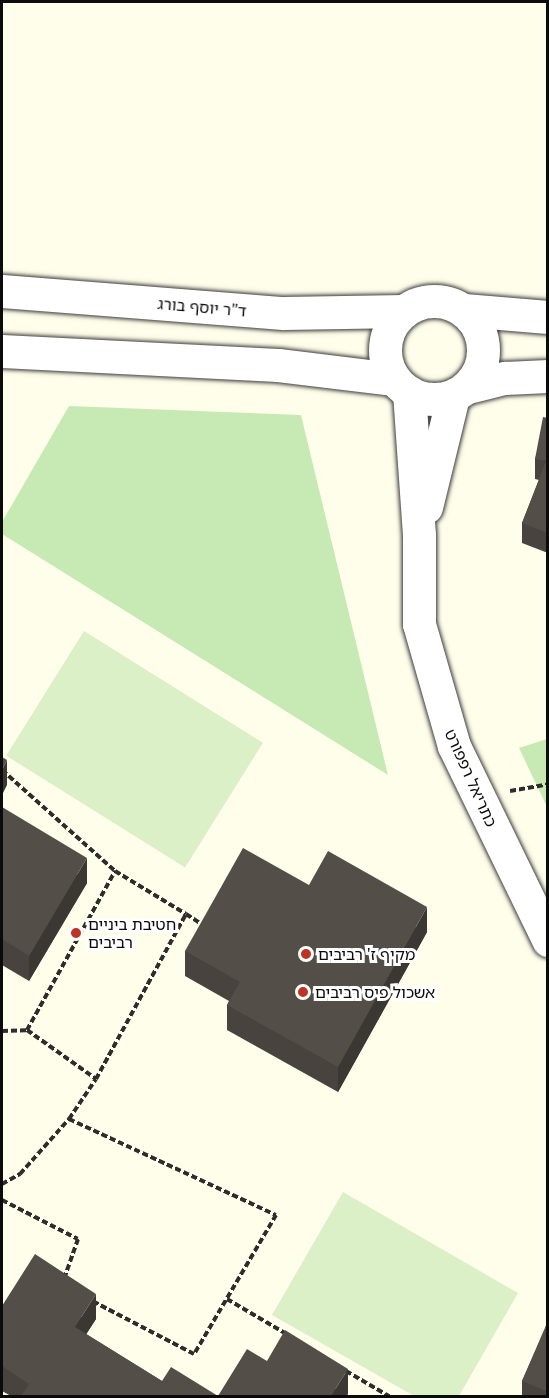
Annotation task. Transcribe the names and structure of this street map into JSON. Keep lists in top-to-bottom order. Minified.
{"streets":{"street":["ד\"ר יוסף בורג","כתריאל רפפורט"]},"crossings":[["ד\"ר יוסף בורג","כתריאל רפפורט"]],"places":["חטיבת ביניים רביבים","מקיף ז' רביבים","אשכול פיס רביבים"]}
